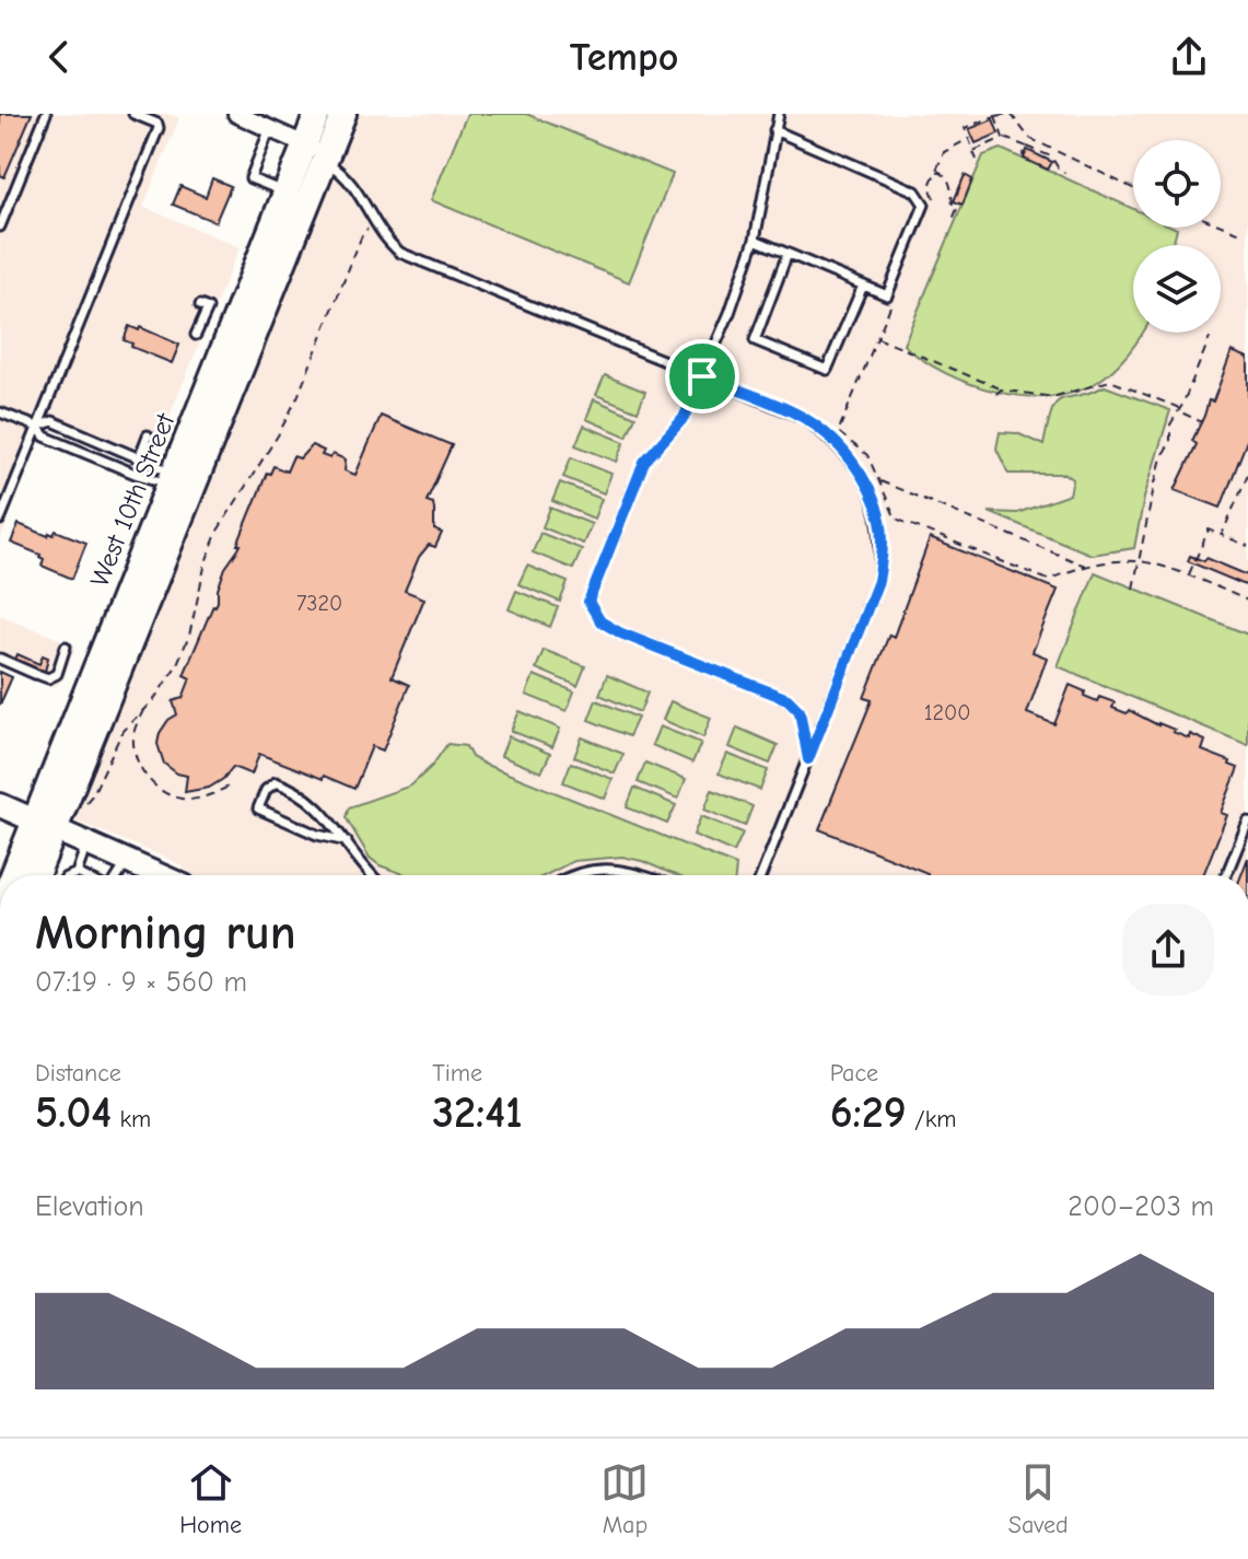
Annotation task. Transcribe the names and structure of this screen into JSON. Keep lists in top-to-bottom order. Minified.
{"streets":{"main road":["West 10th Street"]},"house_numbers":["7320","1200"],"page":{"header":"Tempo","heading":["Morning run","07:19 · 9 × 560 m"],"stats":[["Distance","5.04 km"],["Time","32:41"],["Pace","6:29 /km"]],"chart":["Elevation","200–203 m"],"tabs":["Home","Map","Saved"]}}
